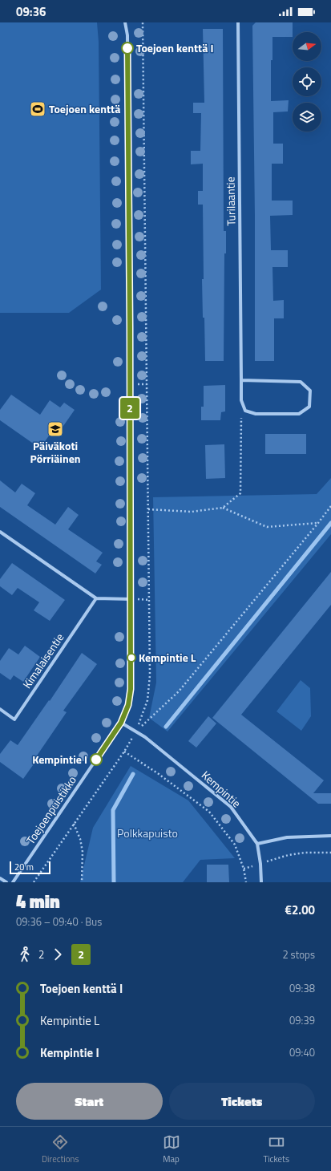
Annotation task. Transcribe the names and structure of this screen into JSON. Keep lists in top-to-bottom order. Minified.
{"streets":{"street":["Turilaantie","Kimalaisentie","Kempintie","Toejoenpuistikko"]},"crossings":[["Kempintie","Toejoenpuistikko"]],"parks":["Polkkapuisto"],"places":{"other":["Toejoen kenttä I","Kempintie L","Kempintie I"],"sports":["Toejoen kenttä"],"school or university":["Päiväkoti Pörriäinen"]},"lines":["bus line 2"],"scale_bar":"20 m","north":"right","page":{"status":"09:36","on_map":"2","scale":"20 m","heading":["4 min","09:36 – 09:40 · Bus","€2.00"],"legs":["2","2","2 stops"],"list":[{"name":"Toejoen kenttä I","value":"09:38"},{"name":"Kempintie L","value":"09:39"},{"name":"Kempintie I","value":"09:40"}],"buttons":["Start","Tickets"],"tabs":["Directions","Map","Tickets"]}}
